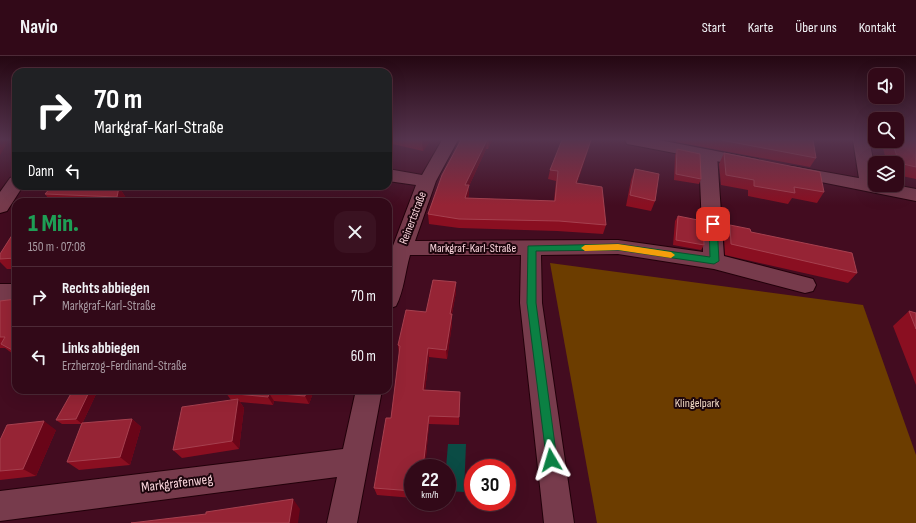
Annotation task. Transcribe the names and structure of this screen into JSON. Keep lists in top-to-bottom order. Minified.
{"streets":{"street":["Reinertstraße","Markgraf-Karl-Straße","Markgrafenweg"]},"crossings":[["Reinertstraße","Markgraf-Karl-Straße"]],"parks":["Klingelpark"],"page":{"header":"Navio","nav":["Start","Karte","Über uns","Kontakt"],"turn":["70 m","Markgraf-Karl-Straße"],"then":"Dann","heading":["1 Min.","150 m · 07:08"],"list":[{"name":"Rechts abbiegen","note":"Markgraf-Karl-Straße","value":"70 m"},{"name":"Links abbiegen","note":"Erzherzog-Ferdinand-Straße","value":"60 m"}],"speed":"22 km/h","limit":"30"}}
